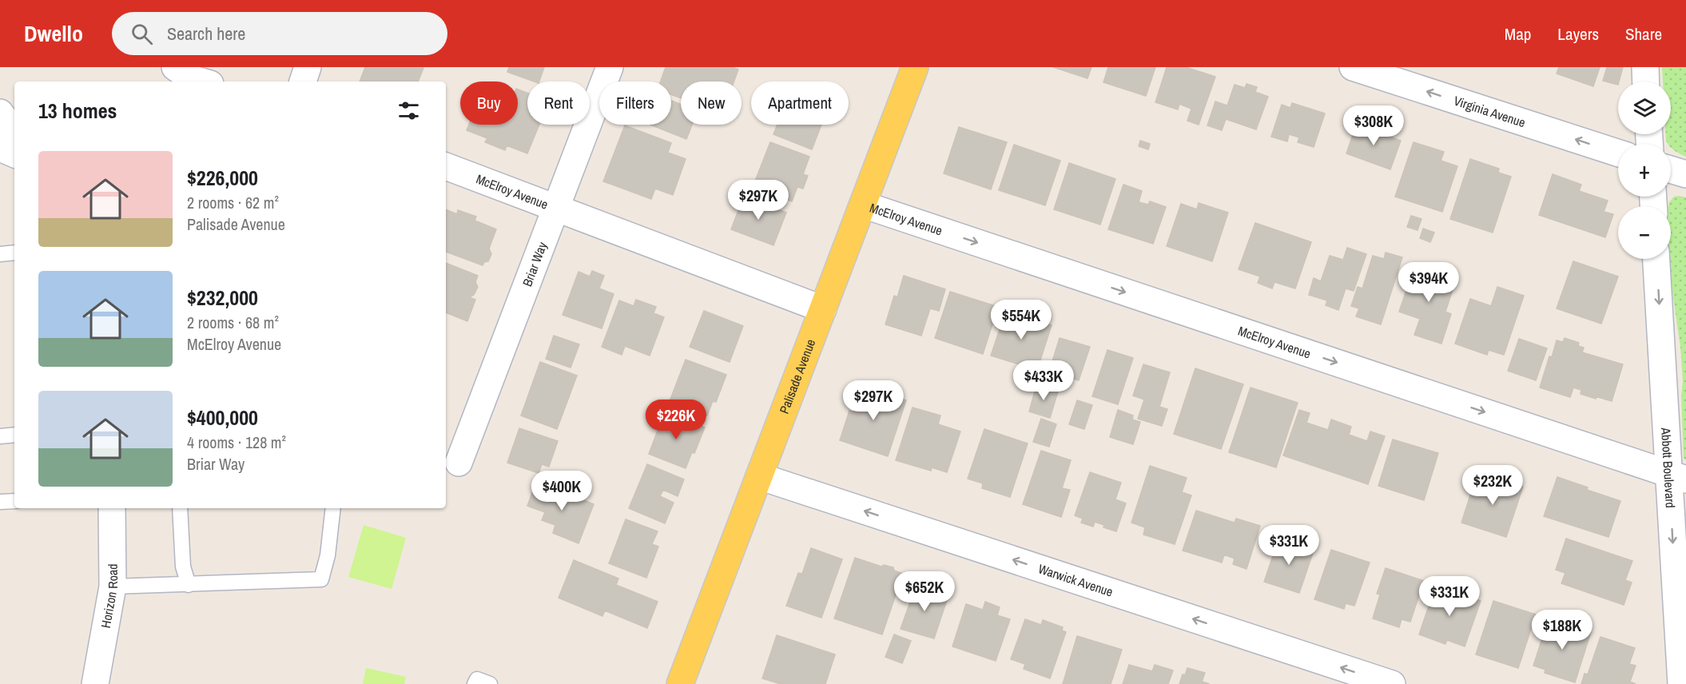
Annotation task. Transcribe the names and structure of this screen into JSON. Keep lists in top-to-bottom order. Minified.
{"streets":{"main road":["Palisade Avenue"],"street":["Virginia Avenue","McElroy Avenue","Briar Way","Abbott Boulevard","Warwick Avenue","Horizon Road"]},"crossings":[["McElroy Avenue","Briar Way"],["McElroy Avenue","Palisade Avenue"],["McElroy Avenue","Abbott Boulevard"],["Palisade Avenue","Warwick Avenue"]],"one_way":["Virginia Avenue","McElroy Avenue","Abbott Boulevard","Warwick Avenue"],"page":{"header":"Dwello","search":"Search here","nav":["Map","Layers","Share"],"map_buttons":["+","−"],"chip":["Buy","Rent","Filters","New","Apartment"],"heading":"13 homes","price":["$308K","$297K","$394K","$554K","$433K","$297K","$226K","$232K","$400K","$331K","$652K","$331K","$188K"],"list":[{"name":"$226,000","note":"2 rooms · 62 m² · Palisade Avenue"},{"name":"$232,000","note":"2 rooms · 68 m² · McElroy Avenue"},{"name":"$400,000","note":"4 rooms · 128 m² · Briar Way"}]}}
